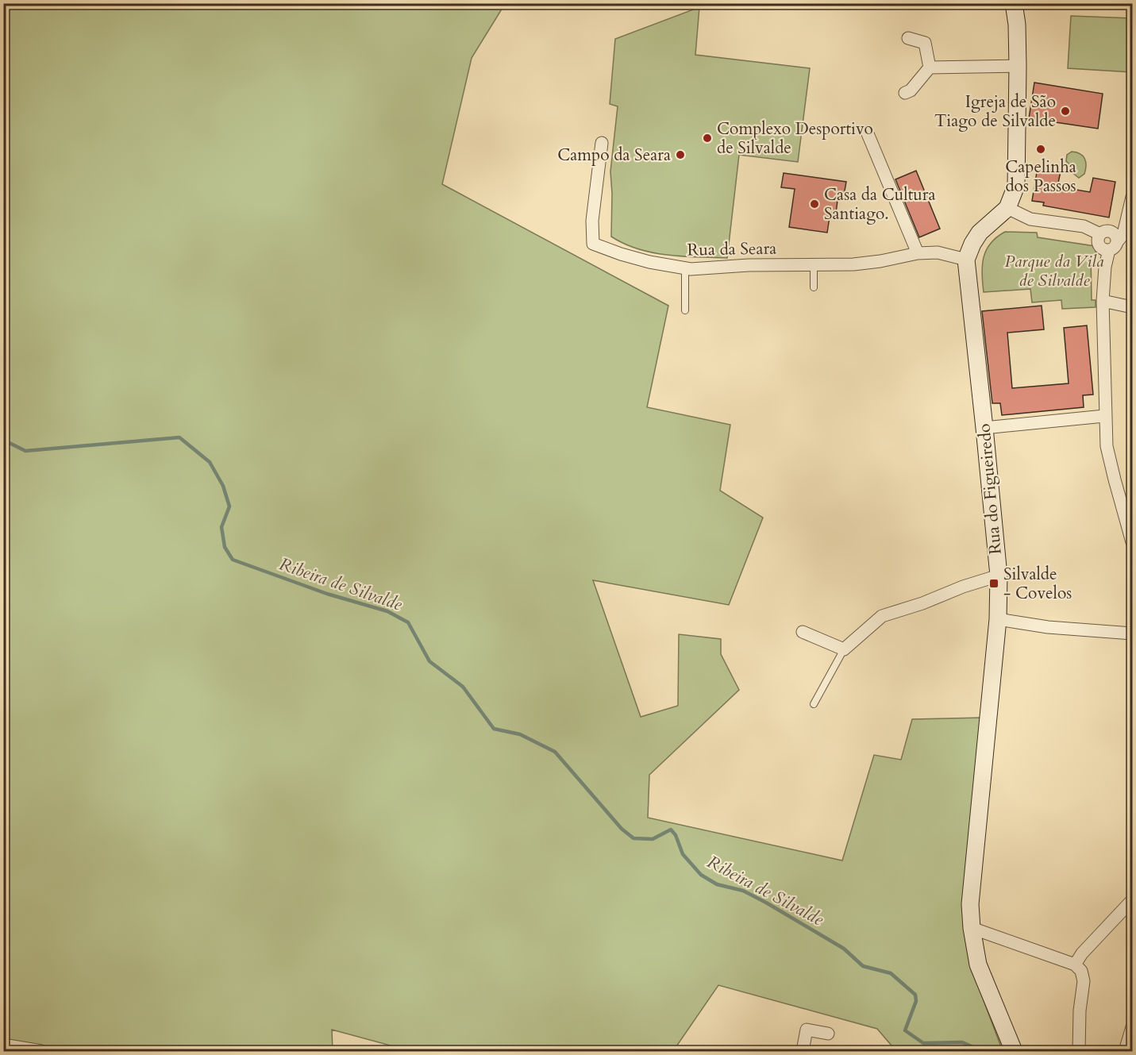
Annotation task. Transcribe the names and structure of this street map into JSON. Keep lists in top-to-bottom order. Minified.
{"streets":{"main road":["Rua do Figueiredo"],"street":["Rua da Seara"]},"crossings":[["Rua da Seara","Rua do Figueiredo"]],"water":["Ribeira de Silvalde"],"parks":["Parque da Vila de Silvalde"],"places":{"other":["Igreja de São Tiago de Silvalde","Complexo Desportivo de Silvalde","Capelinha dos Passos","Campo da Seara","Casa da Cultura Santiago."],"transit":["Silvalde - Covelos"]}}
